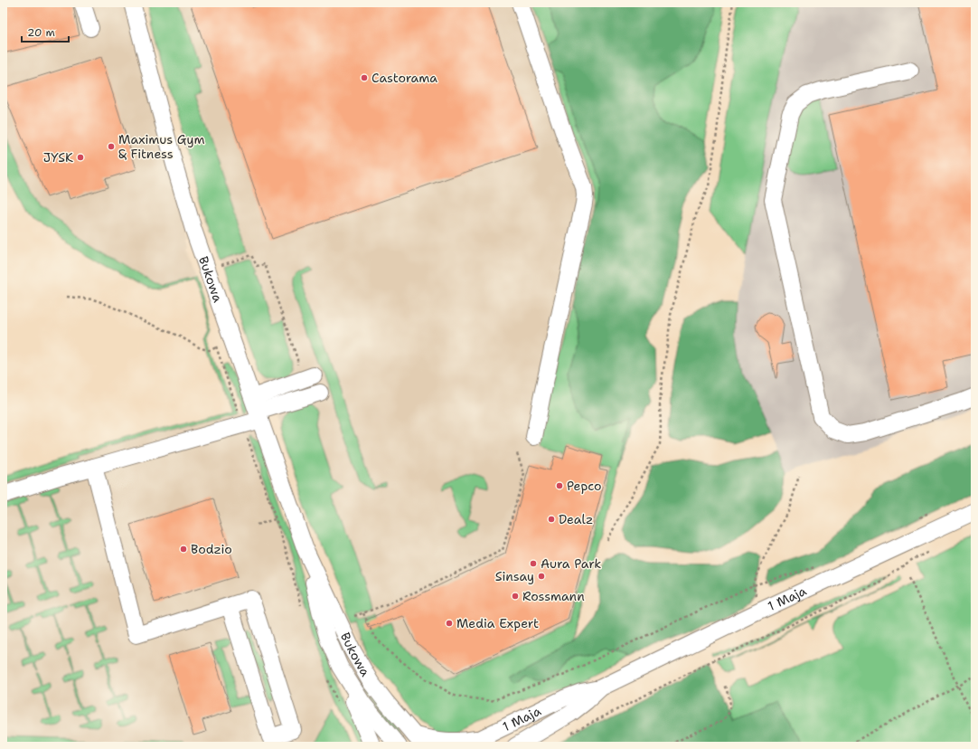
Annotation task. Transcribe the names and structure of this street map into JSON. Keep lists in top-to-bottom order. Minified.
{"streets":{"street":["Bukowa","1 Maja"]},"crossings":[["Bukowa","1 Maja"]],"places":["Castorama","Maximus Gym & Fitness","JYSK","Pepco","Dealz","Bodzio","Aura Park","Sinsay","Rossmann","Media Expert"],"scale_bar":"20 m"}
